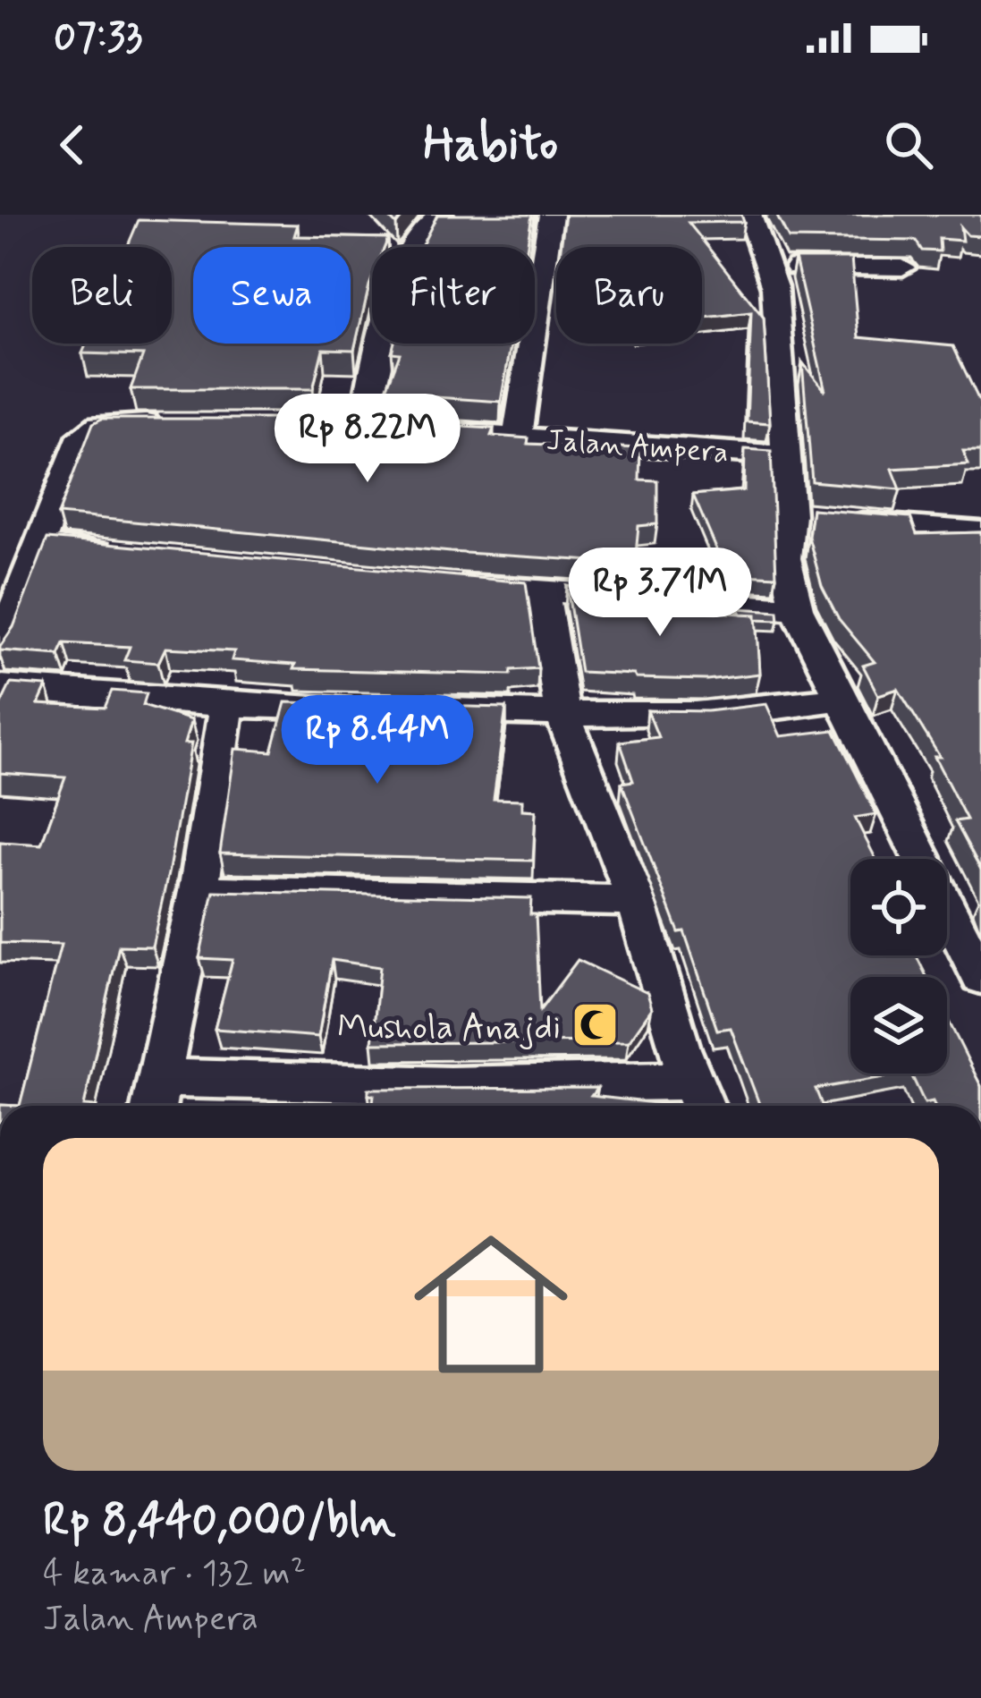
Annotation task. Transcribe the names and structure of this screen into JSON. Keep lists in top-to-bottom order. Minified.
{"streets":{"street":["Jalan Ampera"]},"places":{"mosque":["Mushola Anajdi"]},"page":{"status":"07:33","header":"Habito","chip":["Beli","Sewa","Filter","Baru"],"price":["Rp 8.22M","Rp 3.71M","Rp 8.44M"],"list":[{"name":"Rp 8,440,000/bln","note":"4 kamar · 132 m² · Jalan Ampera"}]}}
